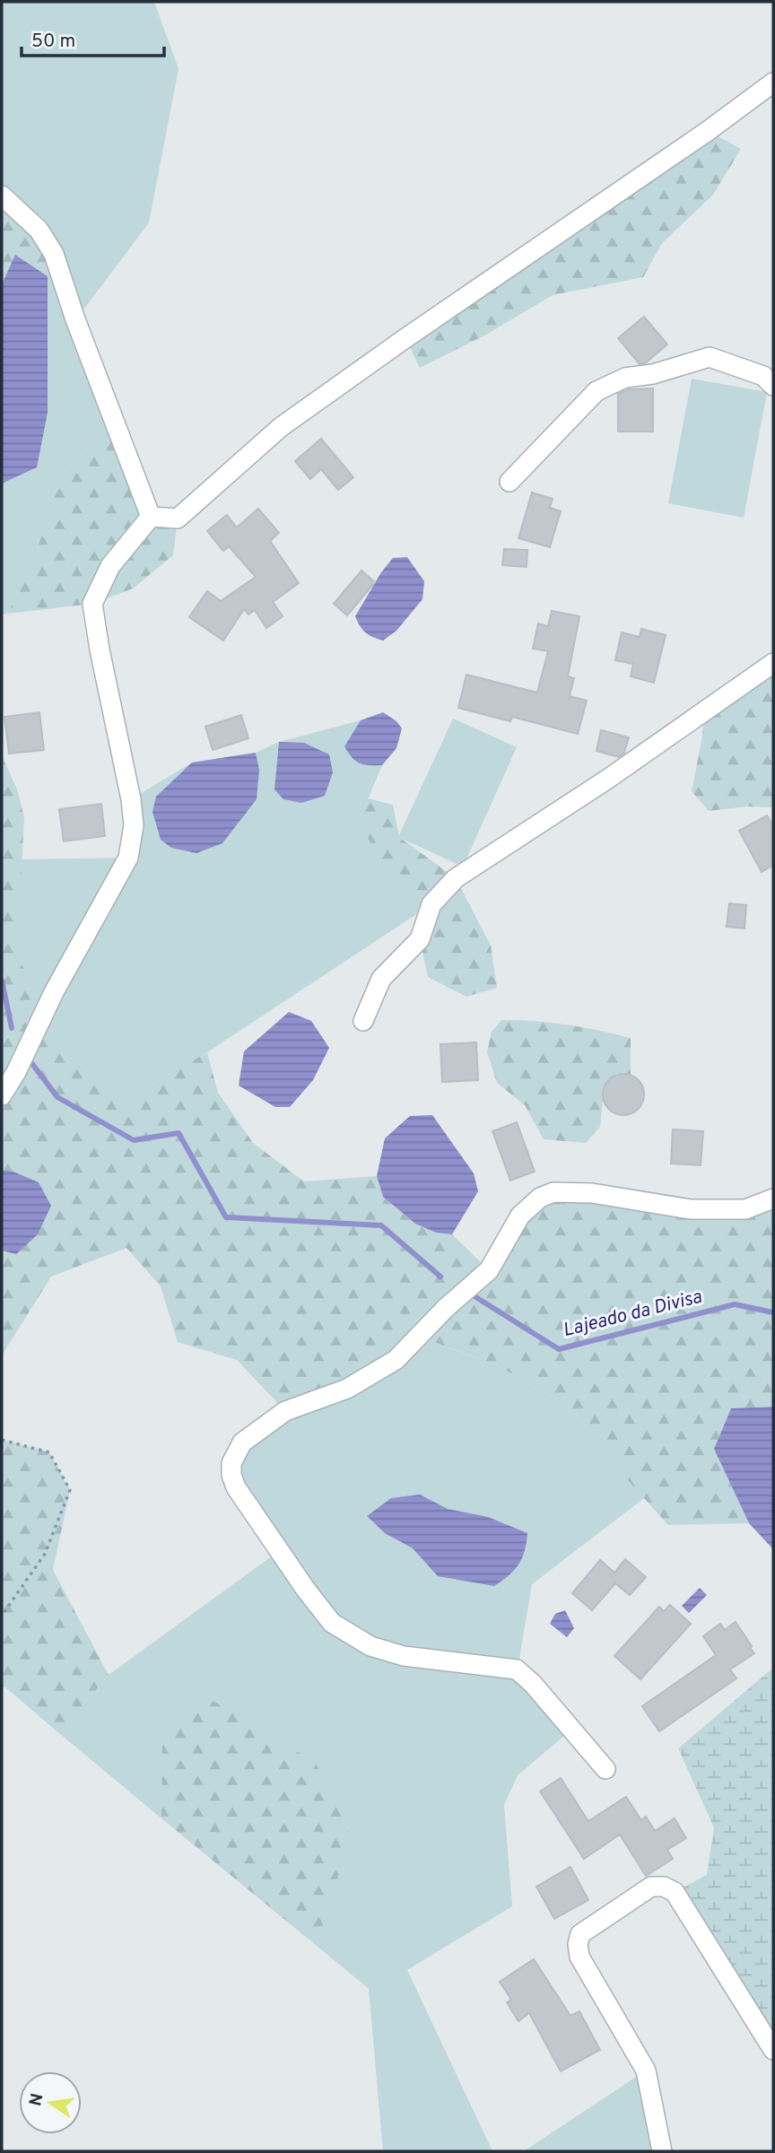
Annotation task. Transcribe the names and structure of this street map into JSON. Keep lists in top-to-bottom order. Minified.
{"water":["Lajeado da Divisa"],"scale_bar":"50 m","north":"left"}
